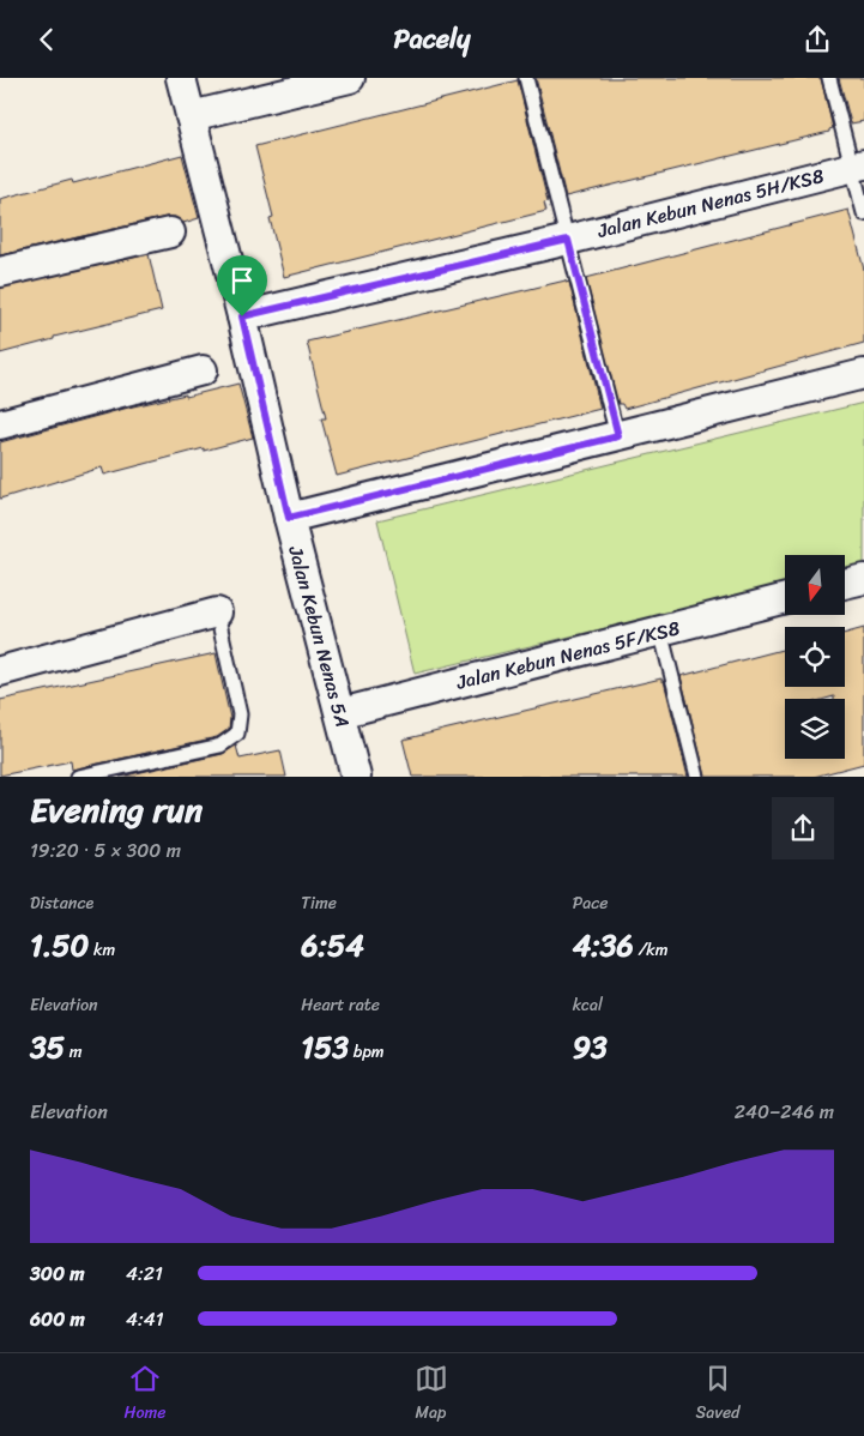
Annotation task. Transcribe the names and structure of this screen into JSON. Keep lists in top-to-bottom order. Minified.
{"streets":{"street":["Jalan Kebun Nenas 5H/KS8","Jalan Kebun Nenas 5A","Jalan Kebun Nenas 5F/KS8"]},"crossings":[["Jalan Kebun Nenas 5H/KS8","Jalan Kebun Nenas 5A"],["Jalan Kebun Nenas 5A","Jalan Kebun Nenas 5F/KS8"]],"north":"bottom","page":{"header":"Pacely","heading":["Evening run","19:20 · 5 × 300 m"],"stats":[["Distance","1.50 km"],["Time","6:54"],["Pace","4:36 /km"],["Elevation","35 m"],["Heart rate","153 bpm"],["kcal","93"]],"chart":["Elevation","240–246 m"],"list":[{"name":"300 m","note":"4:21"},{"name":"600 m","note":"4:41"}],"tabs":["Home","Map","Saved"]}}
